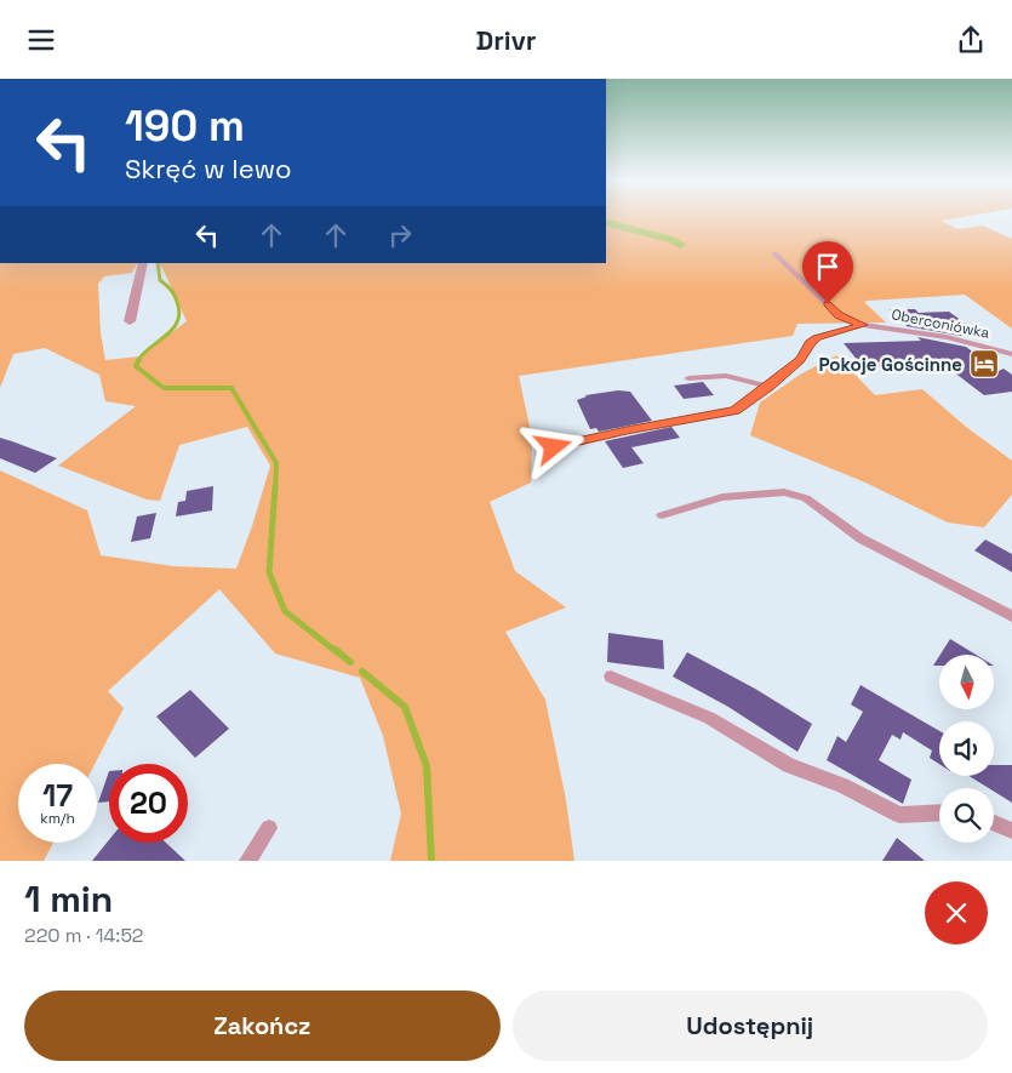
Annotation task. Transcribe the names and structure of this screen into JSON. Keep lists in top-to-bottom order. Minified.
{"streets":{"lane":["Oberconiówka"]},"places":{"hotel":["Pokoje Gościnne"]},"north":"bottom","page":{"header":"Drivr","turn":["190 m","Skręć w lewo"],"speed":"17 km/h","limit":"20","heading":["1 min","220 m · 14:52"],"buttons":["Zakończ","Udostępnij"]}}
